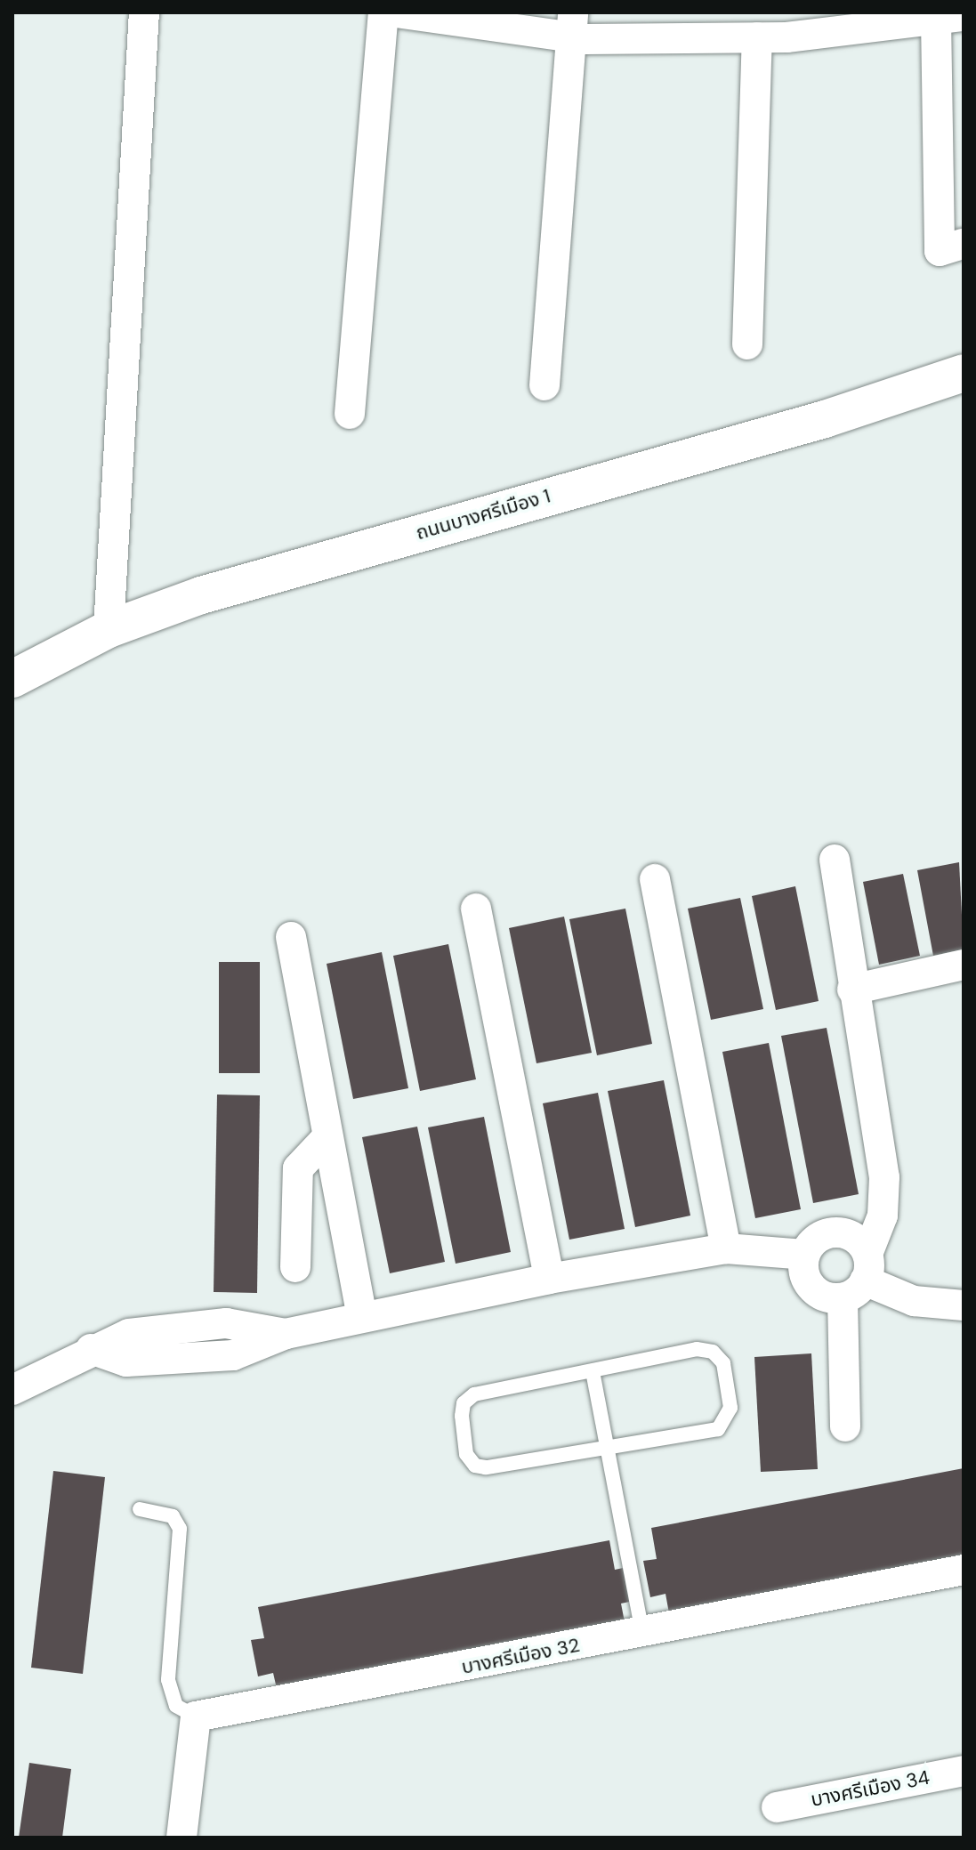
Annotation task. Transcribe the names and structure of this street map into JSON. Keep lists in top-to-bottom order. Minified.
{"streets":{"street":["ถนนบางศรีเมือง 1","บางศรีเมือง 32","บางศรีเมือง 34"]}}
